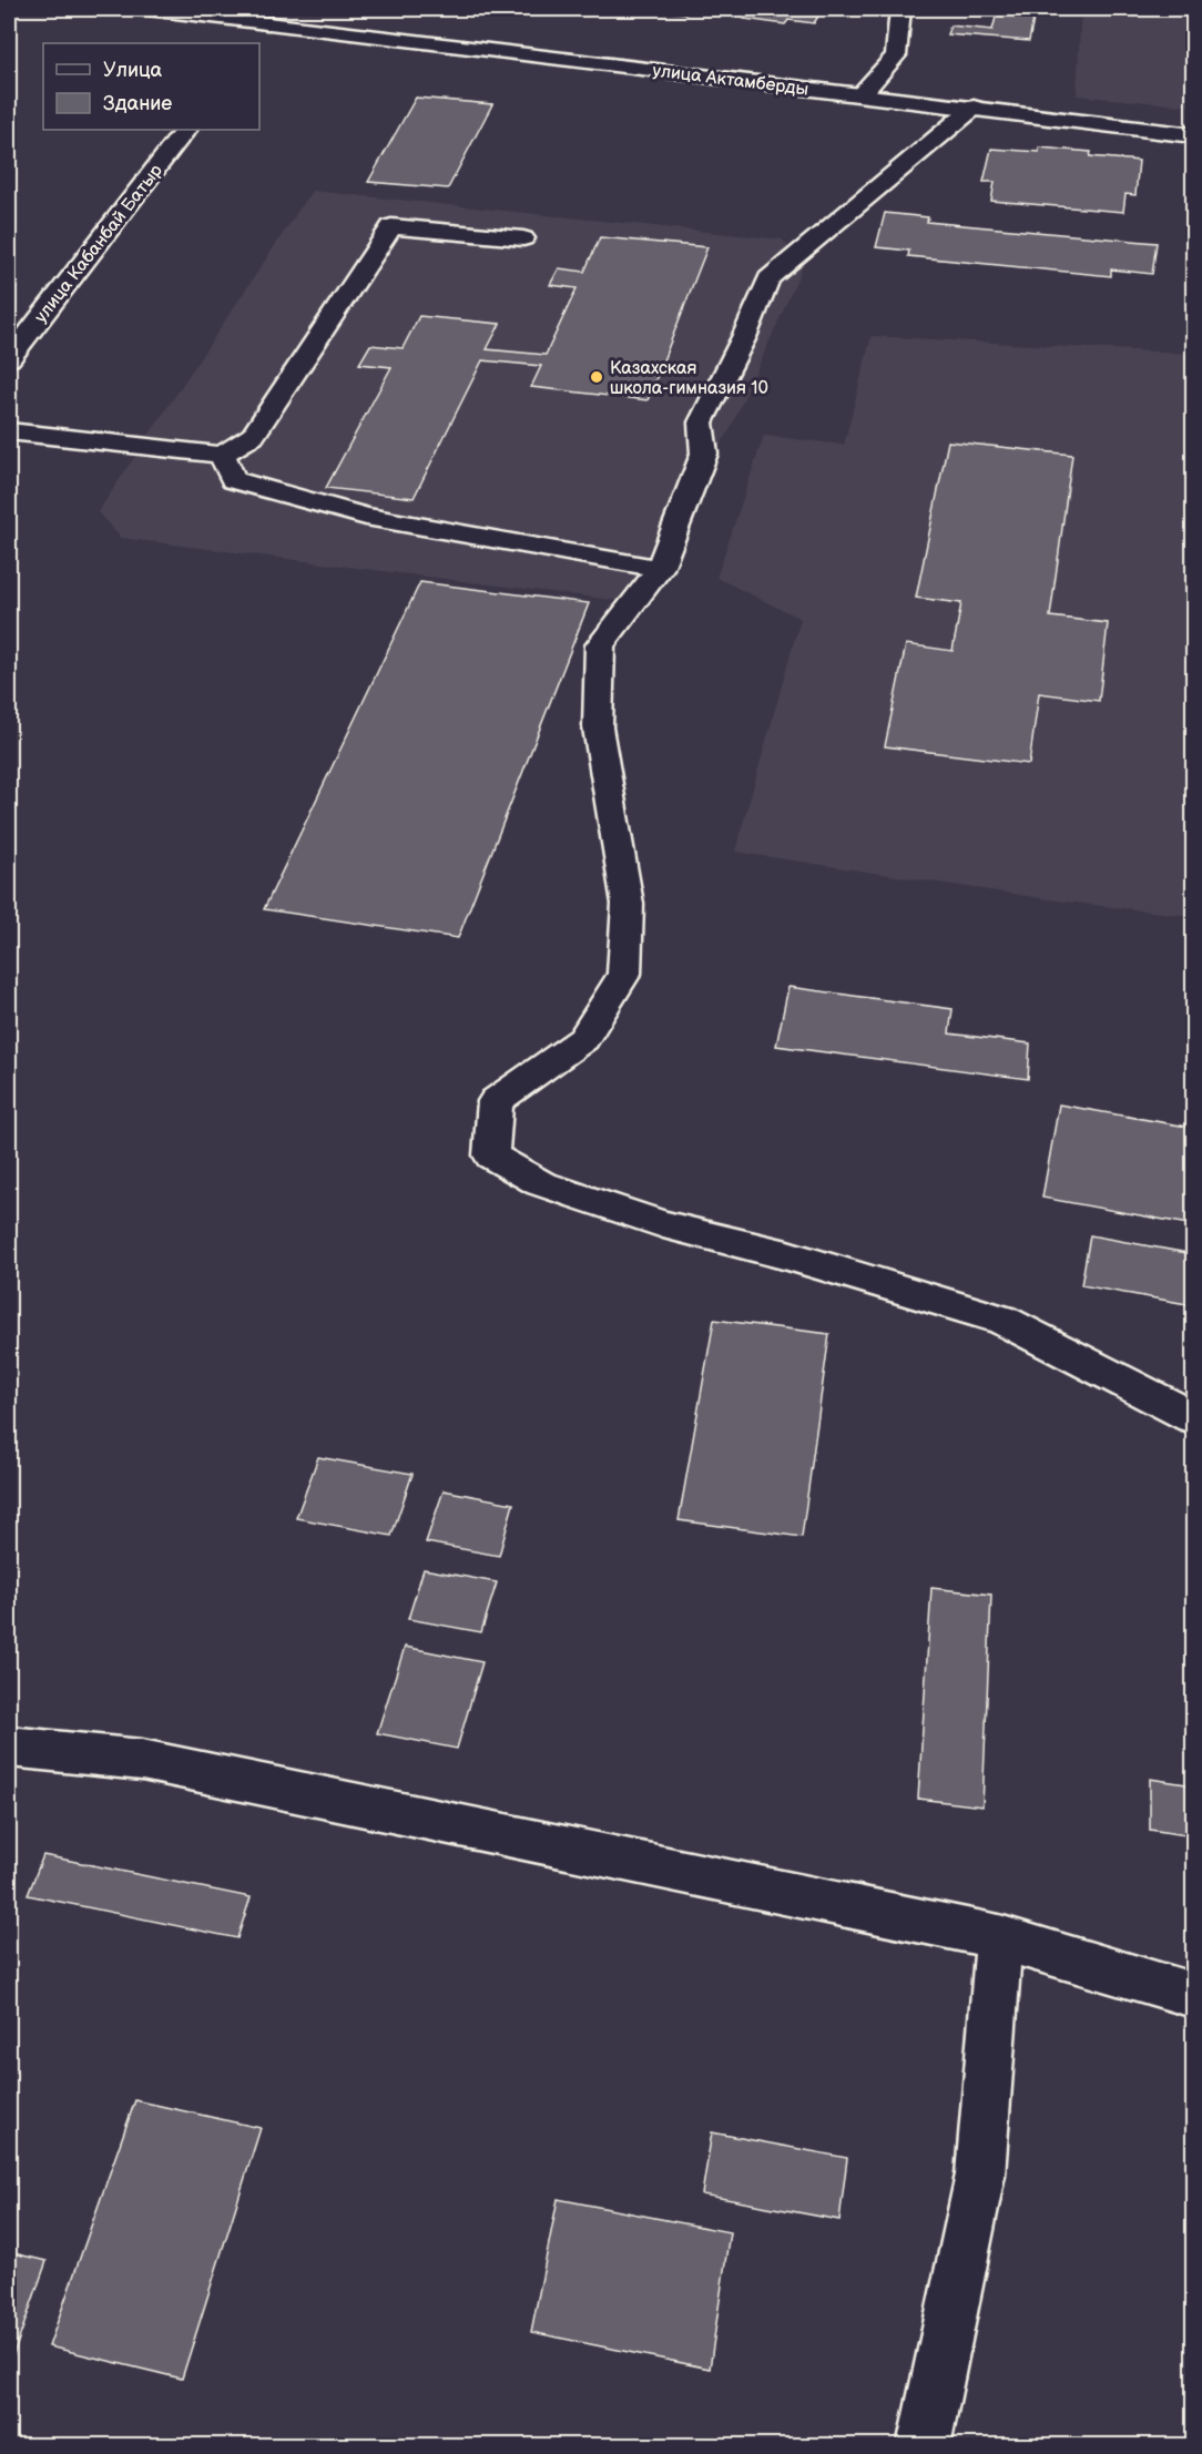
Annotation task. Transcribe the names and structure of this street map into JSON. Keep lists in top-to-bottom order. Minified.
{"streets":{"main road":["улица Актамберды","улица Кабанбай Батыр"]},"places":["Казахская школа-гимназия 10"],"legend":["Улица","Здание"]}
